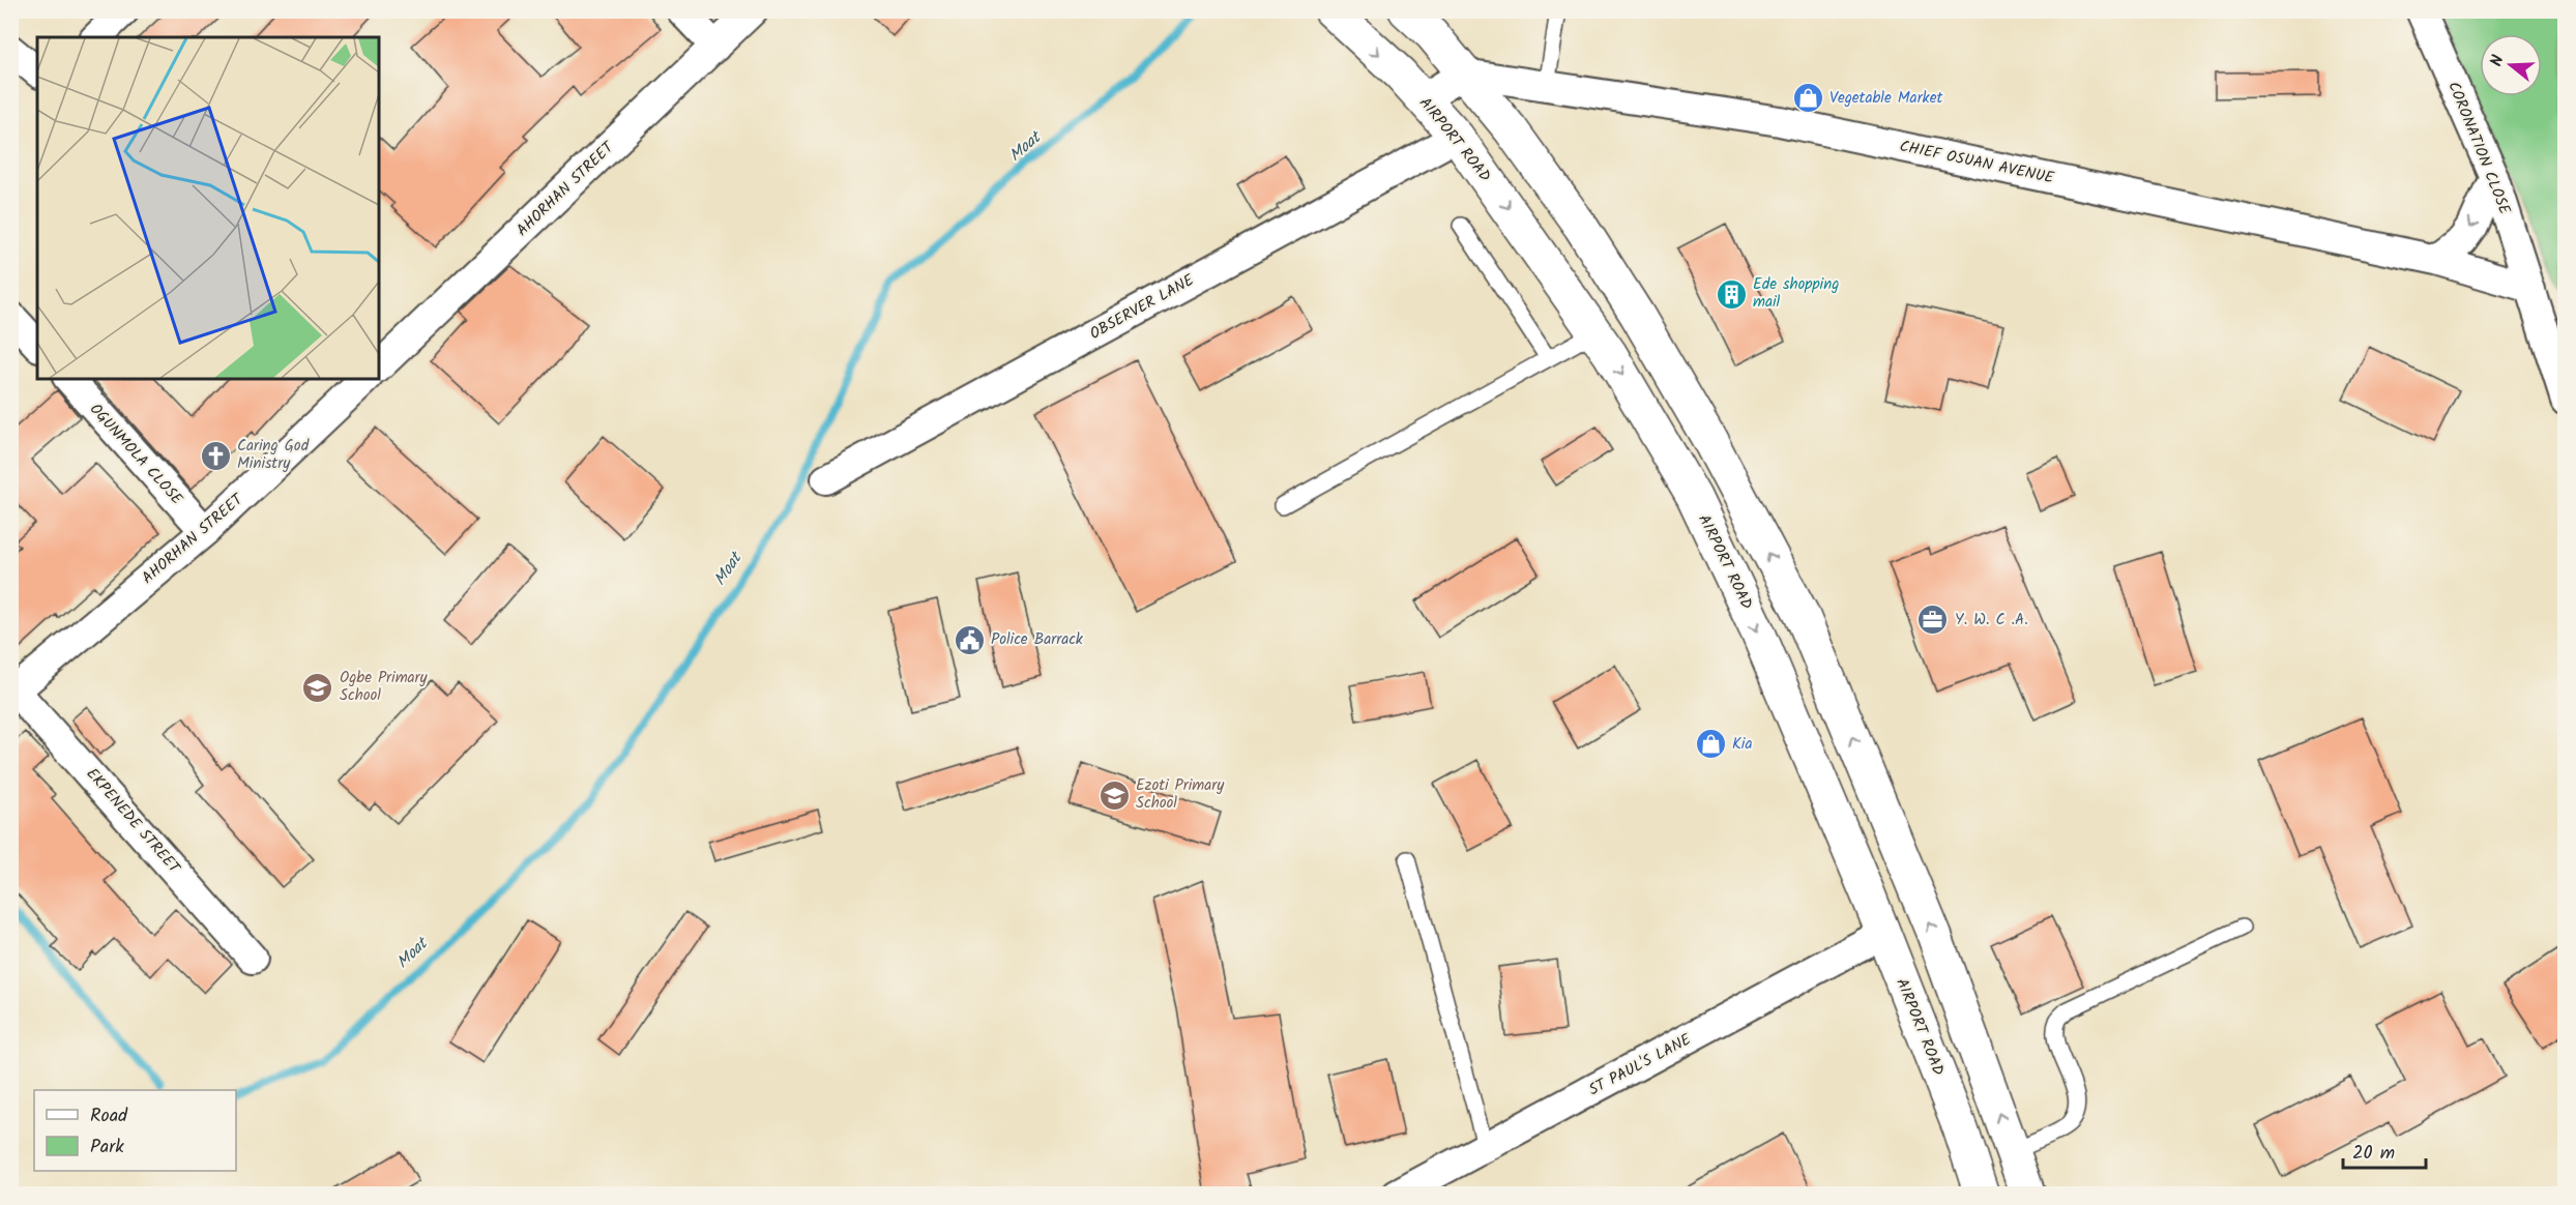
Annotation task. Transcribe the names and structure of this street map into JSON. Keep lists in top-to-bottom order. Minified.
{"streets":{"main road":["AIRPORT ROAD"],"street":["CORONATION CLOSE","CHIEF OSUAN AVENUE","AHORHAN STREET","OBSERVER LANE","OGUNMOLA CLOSE","EKPENEDE STREET","ST PAUL'S LANE"]},"crossings":[["AIRPORT ROAD","OBSERVER LANE"],["AIRPORT ROAD","ST PAUL'S LANE"],["CORONATION CLOSE","CHIEF OSUAN AVENUE"],["AHORHAN STREET","OGUNMOLA CLOSE"],["AHORHAN STREET","EKPENEDE STREET"]],"water":["Moat"],"places":{"shop":["Vegetable Market","Kia"],"building":["Ede shopping mail"],"church":["Caring God Ministry"],"office":["Y. W. C .A."],"public building":["Police Barrack"],"school or university":["Ogbe Primary School","Ezoti Primary School"]},"legend":["Road","Park"],"scale_bar":"20 m","north":"left"}
